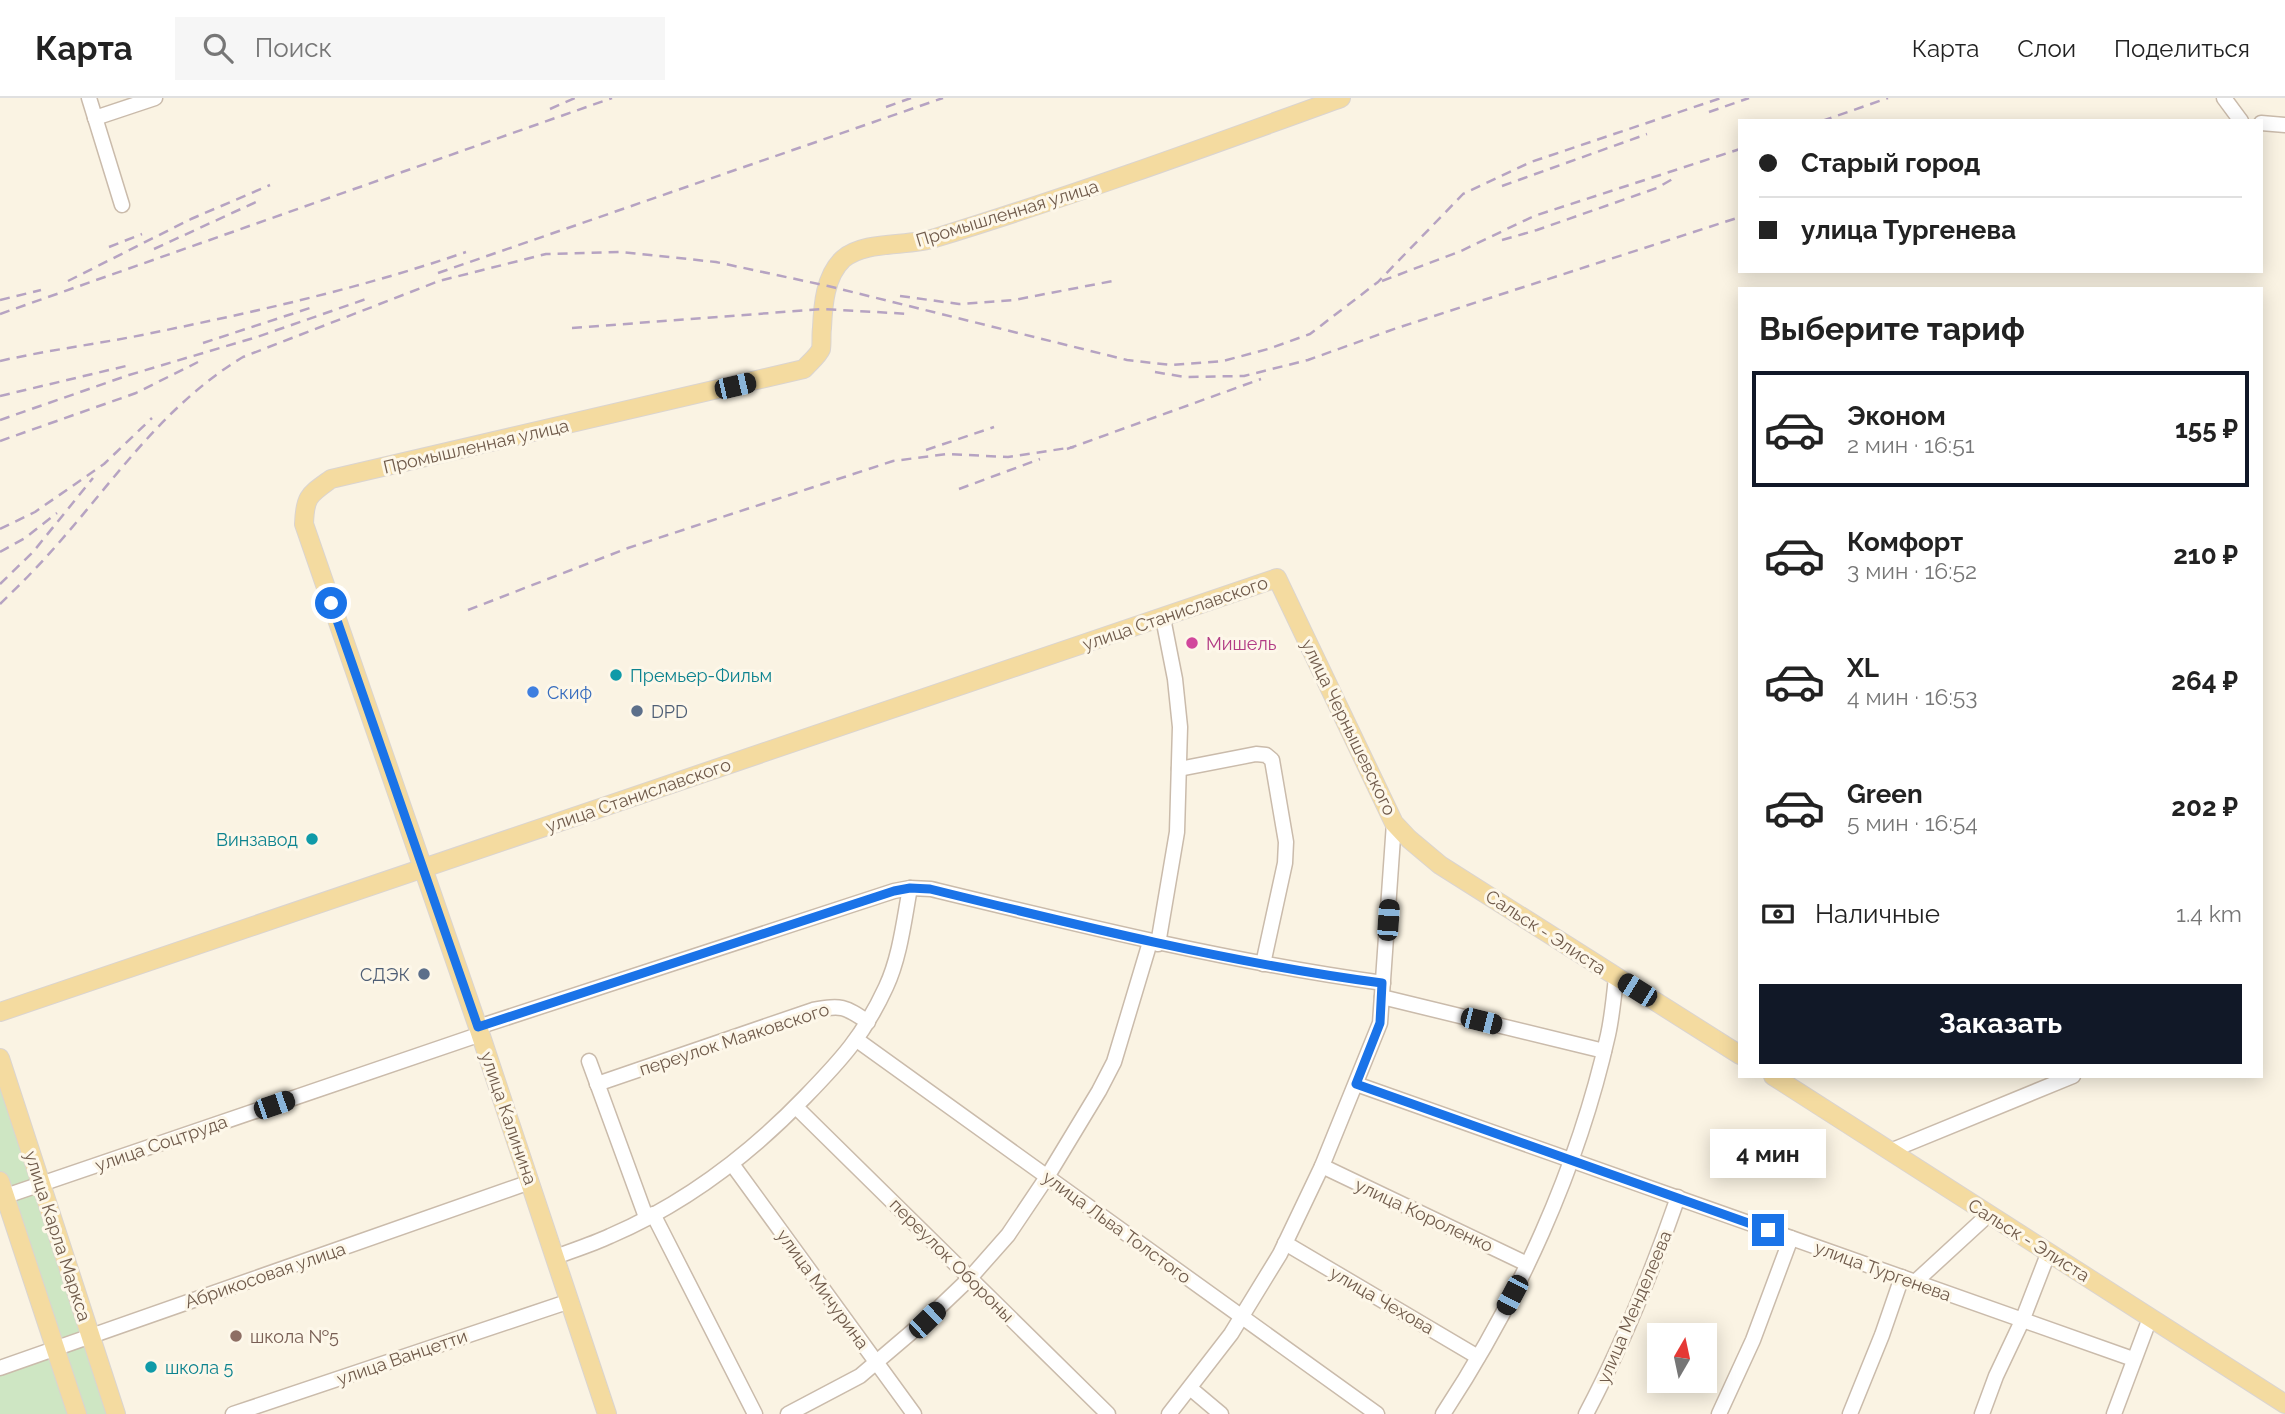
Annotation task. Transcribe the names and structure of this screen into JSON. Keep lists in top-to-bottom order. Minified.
{"streets":{"main road":["Промышленная улица","улица Станиславского","улица Чернышевского","Сальск - Элиста","улица Калинина","улица Карла Маркса"],"street":["переулок Маяковского","улица Соцтруда","улица Короленко","улица Льва Толстого","переулок Обороны","улица Тургенева","Абрикосовая улица","улица Мичурина","улица Чехова","улица Менделеева","улица Ванцетти"]},"crossings":[["Промышленная улица","улица Калинина"],["улица Станиславского","улица Чернышевского"],["улица Станиславского","улица Калинина"],["улица Чернышевского","Сальск - Элиста"],["улица Чернышевского","улица Короленко"],["улица Чернышевского","улица Льва Толстого"],["улица Чернышевского","улица Тургенева"],["улица Чернышевского","улица Чехова"],["улица Калинина","улица Соцтруда"],["улица Калинина","Абрикосовая улица"],["улица Калинина","улица Ванцетти"],["улица Соцтруда","улица Карла Маркса"],["улица Карла Маркса","Абрикосовая улица"],["улица Тургенева","улица Менделеева"]],"places":["Мишель","Премьер-Фильм","Скиф","DPD","Винзавод","СДЭК","школа №5","школа 5"],"north":"top","page":{"header":"Карта","search":"Поиск","nav":["Карта","Слои","Поделиться"],"banner":["Старый город","улица Тургенева"],"heading":"Выберите тариф","list":[{"name":"Эконом","note":"2 мин · 16:51","value":"155 ₽"},{"name":"Комфорт","note":"3 мин · 16:52","value":"210 ₽"},{"name":"XL","note":"4 мин · 16:53","value":"264 ₽"},{"name":"Green","note":"5 мин · 16:54","value":"202 ₽"}],"pay":["Наличные","1.4 km"],"buttons":"Заказать","bubble":"4 мин"}}
